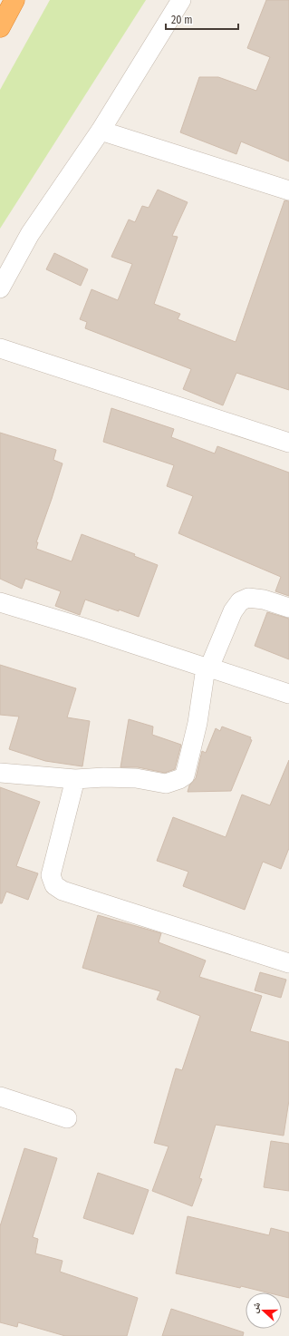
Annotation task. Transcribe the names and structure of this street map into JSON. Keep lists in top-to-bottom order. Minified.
{"scale_bar":"20 m","north":"left"}
